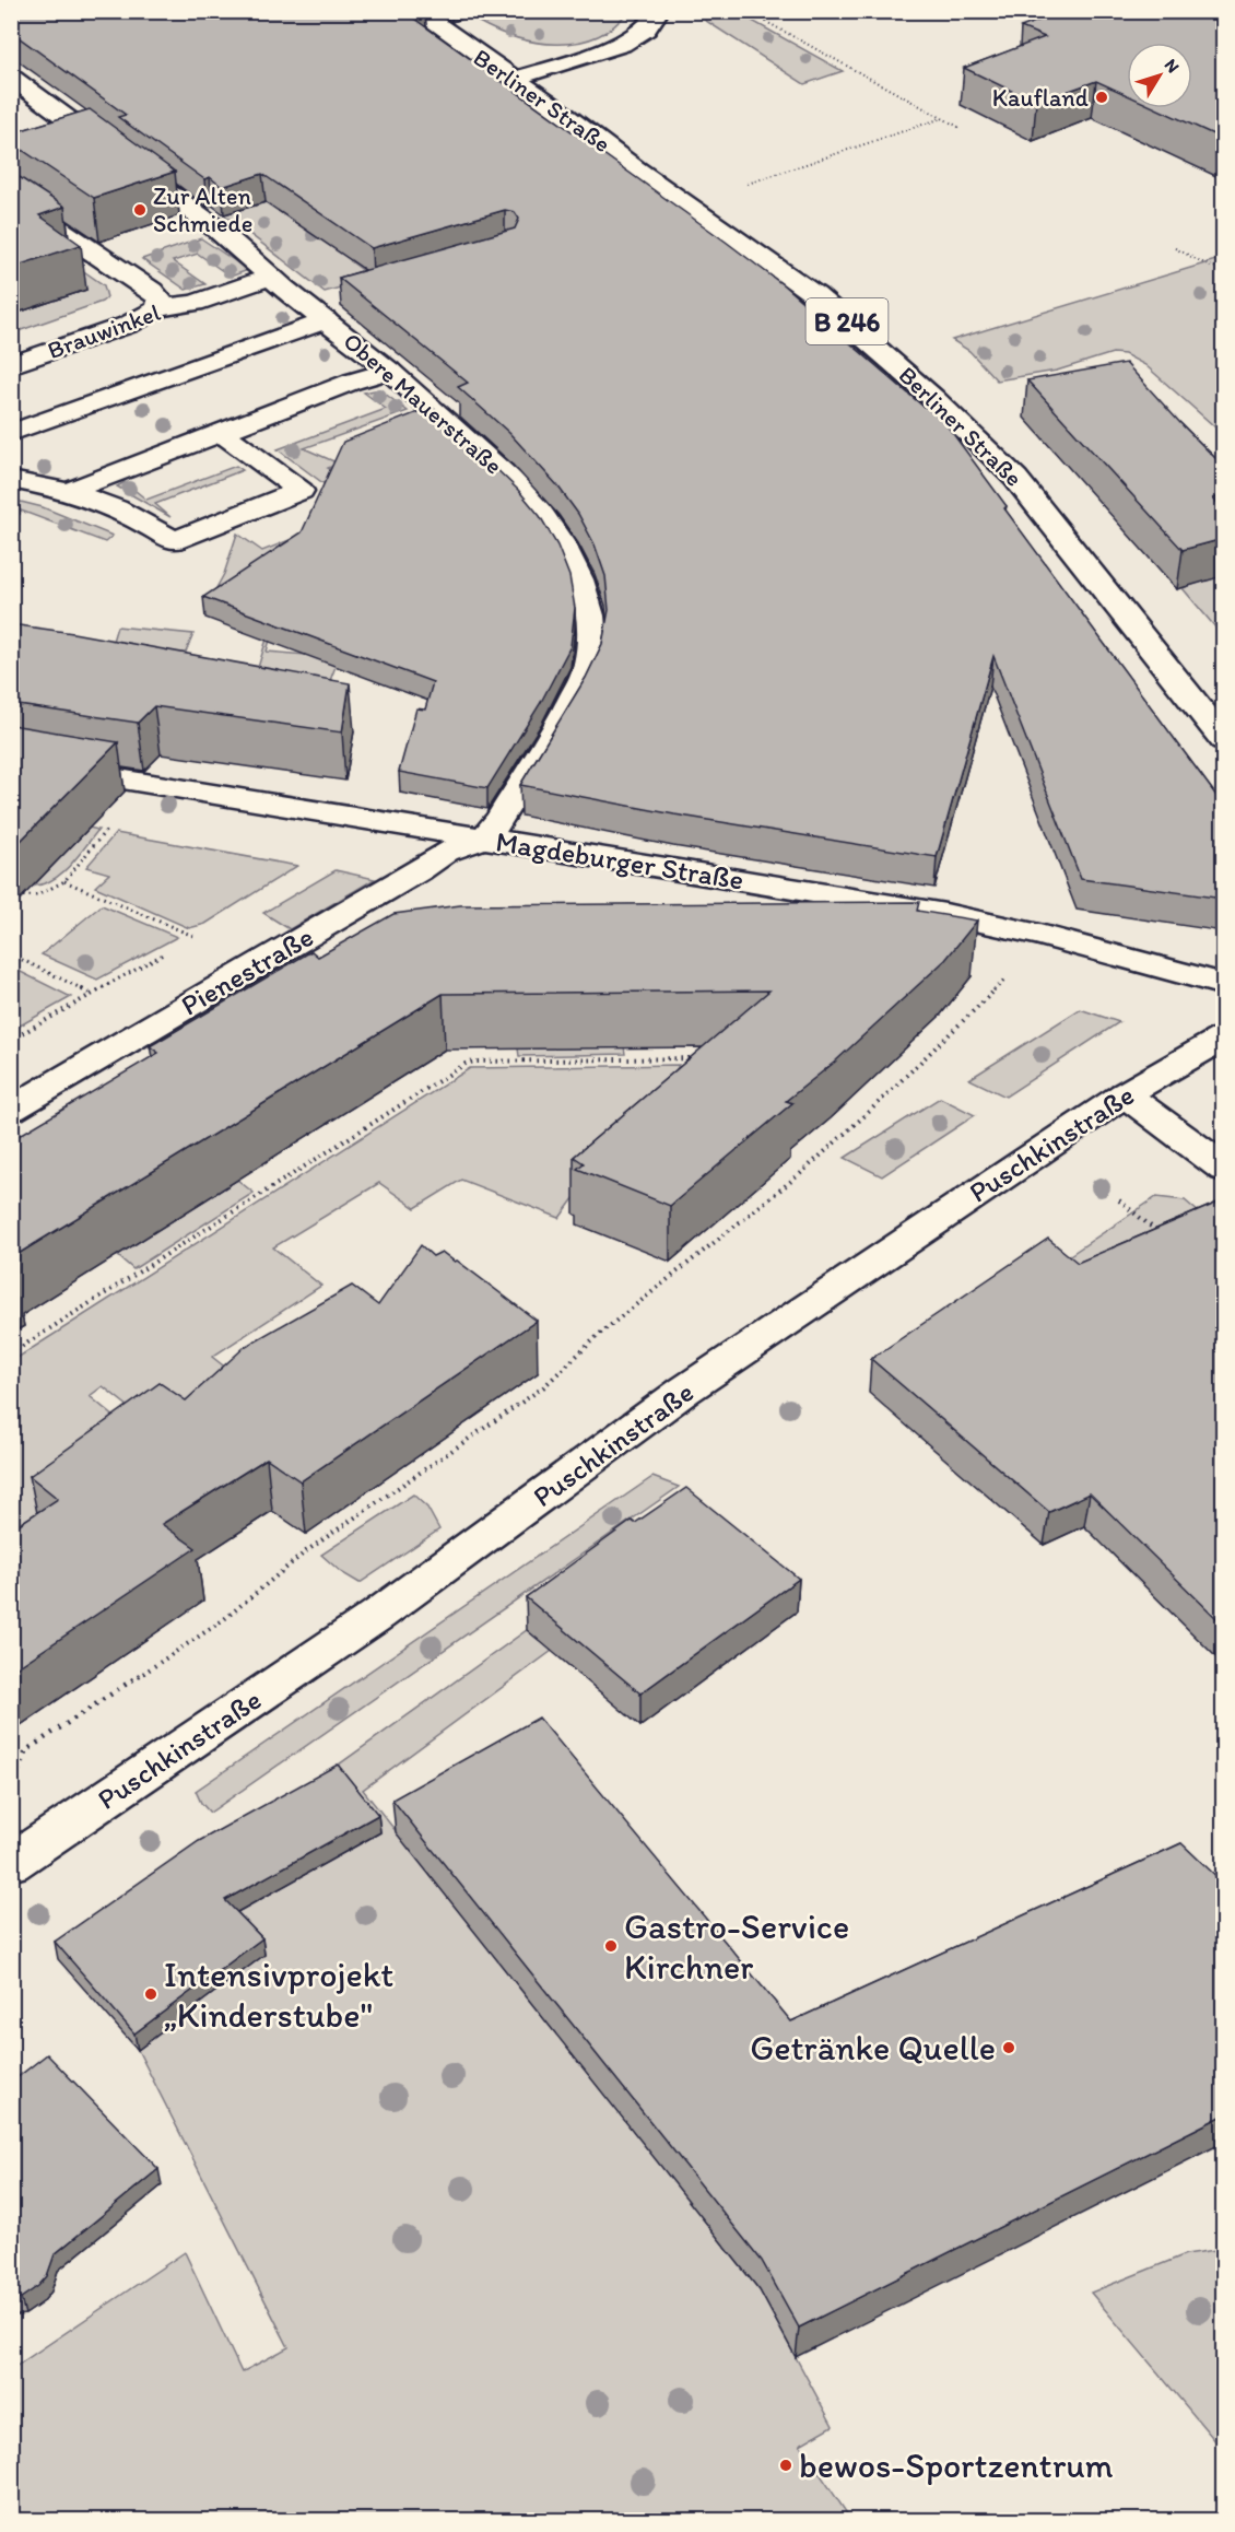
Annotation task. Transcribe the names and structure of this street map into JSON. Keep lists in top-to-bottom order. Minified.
{"streets":{"street":["Berliner Straße","B 246","Brauwinkel","Obere Mauerstraße","Magdeburger Straße","Pienestraße","Puschkinstraße"]},"crossings":[["Brauwinkel","Obere Mauerstraße"],["Obere Mauerstraße","Magdeburger Straße"],["Obere Mauerstraße","Pienestraße"],["Magdeburger Straße","Pienestraße"]],"places":["Kaufland","Zur Alten Schmiede","Gastro-Service Kirchner","Intensivprojekt „Kinderstube\"","Getränke Quelle","bewos-Sportzentrum"],"north":"top right"}
